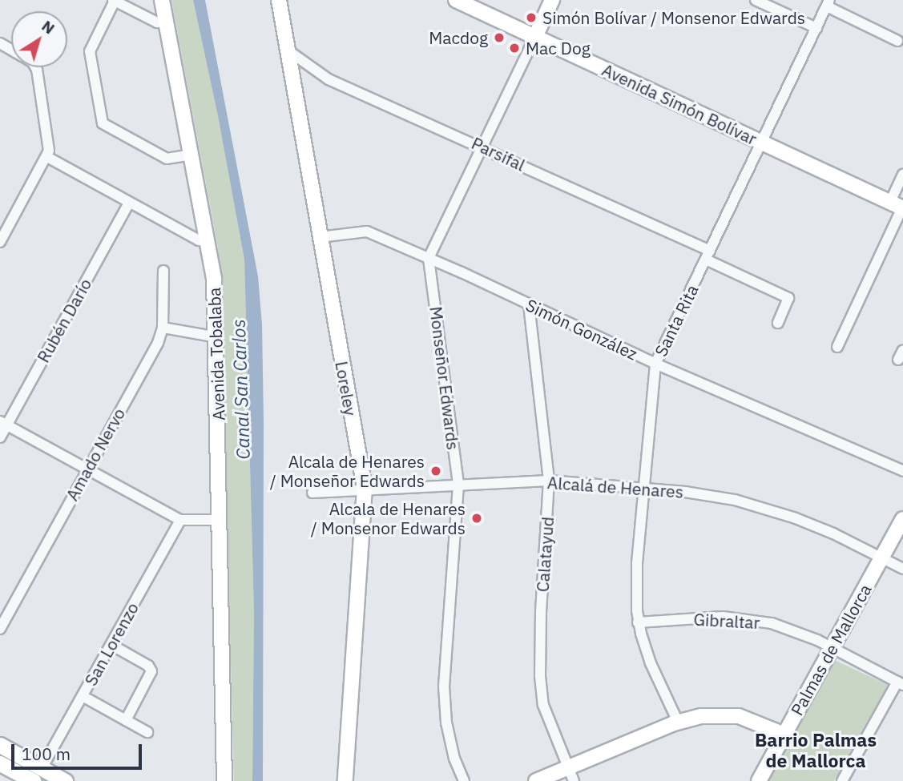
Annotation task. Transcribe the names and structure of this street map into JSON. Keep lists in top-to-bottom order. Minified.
{"streets":{"street":["Avenida Simón Bolívar","Parsifal","Rubén Darío","Santa Rita","Simón González","Avenida Tobalaba","Monseñor Edwards","Loreley","Amado Nervo","Alcalá de Henares","Calatayud","Gibraltar","San Lorenzo","Palmas de Mallorca"]},"crossings":[["Avenida Simón Bolívar","Santa Rita"],["Parsifal","Santa Rita"],["Parsifal","Loreley"],["Santa Rita","Simón González"],["Santa Rita","Alcalá de Henares"],["Santa Rita","Gibraltar"],["Simón González","Monseñor Edwards"],["Simón González","Loreley"],["Simón González","Calatayud"],["Monseñor Edwards","Alcalá de Henares"],["Loreley","Alcalá de Henares"],["Alcalá de Henares","Calatayud"],["Alcalá de Henares","Palmas de Mallorca"],["Gibraltar","Palmas de Mallorca"]],"districts":["Barrio Palmas de Mallorca"],"water":["Canal San Carlos"],"places":["Simón Bolívar / Monsenor Edwards","Macdog","Mac Dog","Alcala de Henares / Monseñor Edwards","Alcala de Henares / Monsenor Edwards"],"scale_bar":"100 m","north":"top right"}
